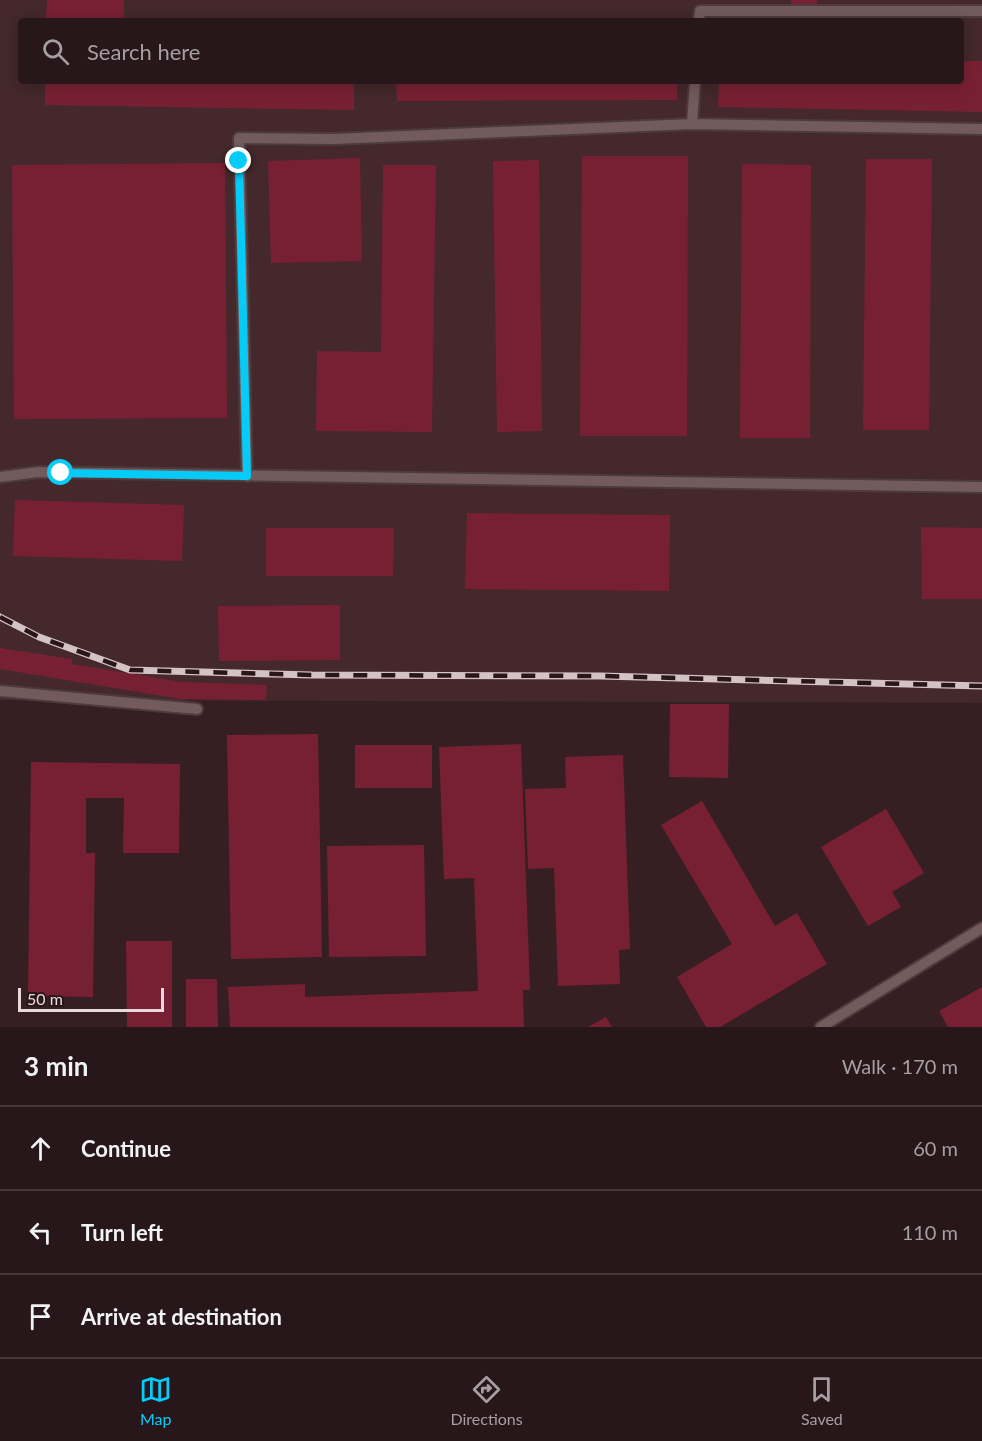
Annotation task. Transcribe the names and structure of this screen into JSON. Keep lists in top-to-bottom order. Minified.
{"scale_bar":"50 m","page":{"search":"Search here","scale":"50 m","heading":["3 min","Walk · 170 m"],"list":[["Continue","60 m"],["Turn left","110 m"],"Arrive at destination"],"nav":["Map","Directions","Saved"]}}
